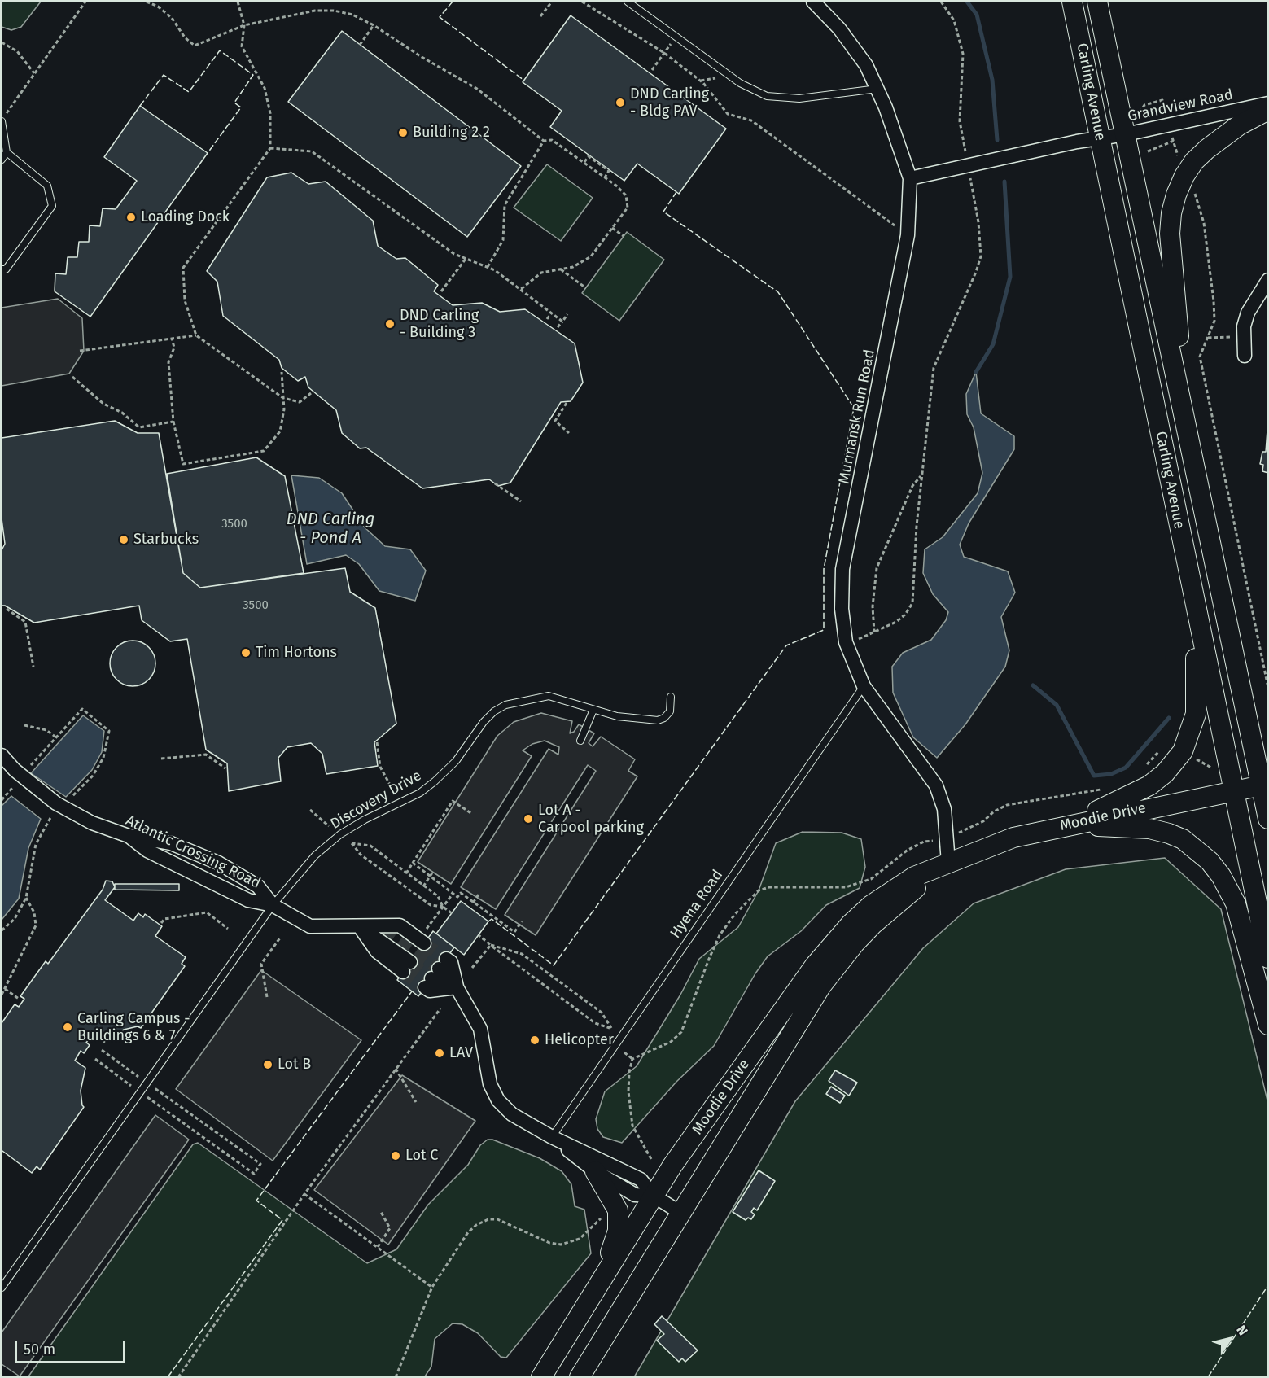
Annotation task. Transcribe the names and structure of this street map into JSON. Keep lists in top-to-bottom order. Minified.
{"streets":{"main road":["Carling Avenue","Moodie Drive"],"street":["Grandview Road","Murmansk Run Road","Atlantic Crossing Road"],"lane":["Discovery Drive","Hyena Road"]},"crossings":[["Carling Avenue","Grandview Road"],["Carling Avenue","Moodie Drive"],["Grandview Road","Murmansk Run Road"],["Murmansk Run Road","Moodie Drive"],["Murmansk Run Road","Hyena Road"],["Discovery Drive","Atlantic Crossing Road"]],"water":["DND Carling - Pond A"],"places":["DND Carling - Bldg PAV","Building 2 2","Loading Dock","DND Carling - Building 3","Starbucks","Tim Hortons","Lot A - Carpool parking","Carling Campus - Buildings 6 & 7","Helicopter","LAV","Lot B","Lot C"],"house_numbers":["3500","3500"],"scale_bar":"50 m","north":"top right"}
